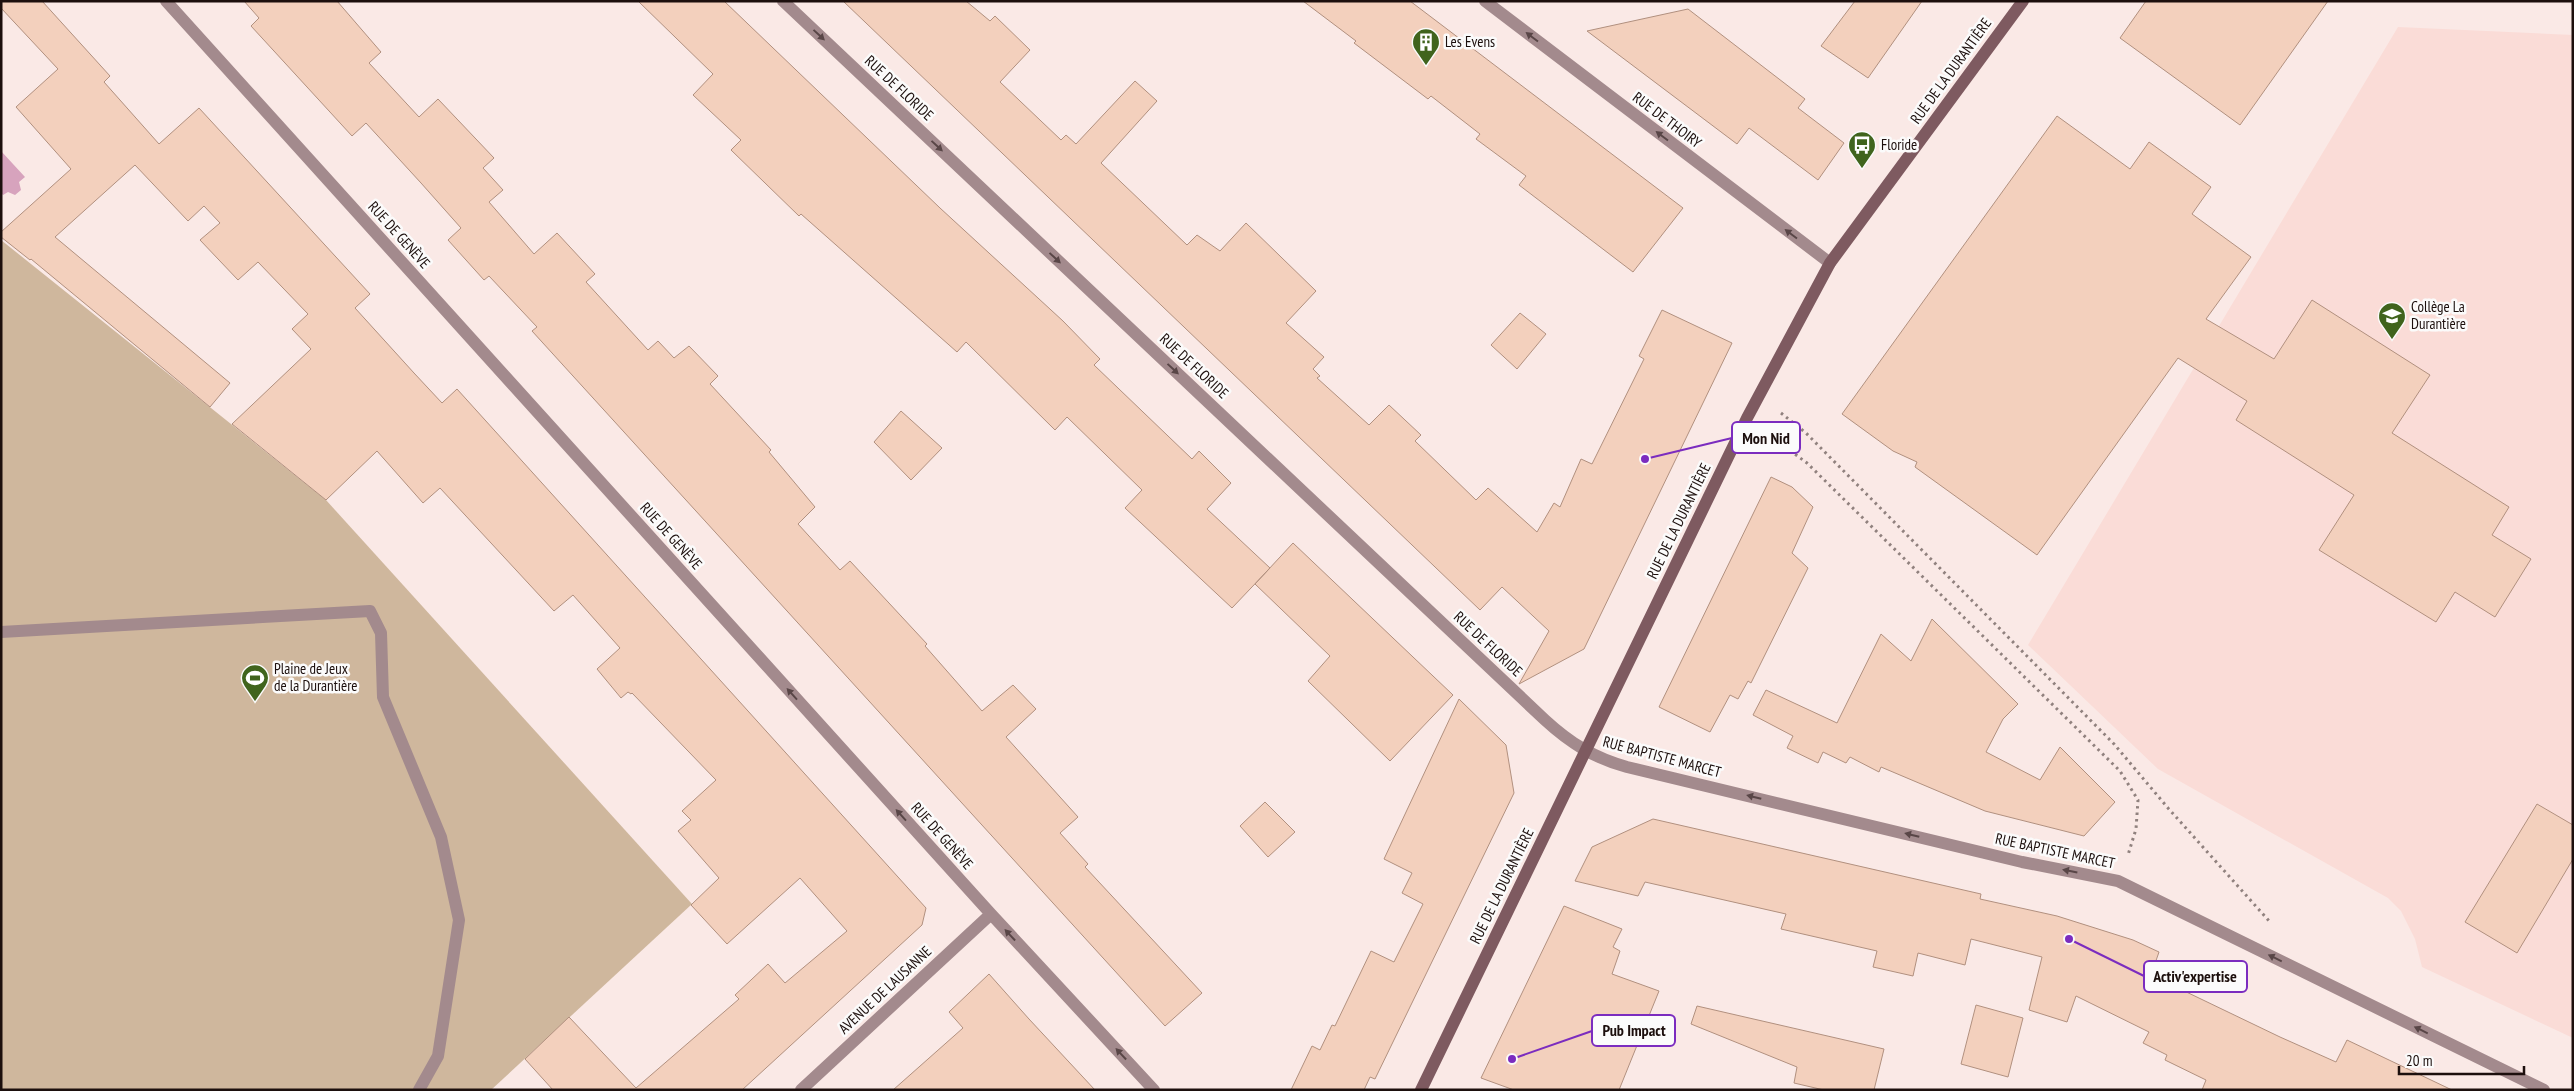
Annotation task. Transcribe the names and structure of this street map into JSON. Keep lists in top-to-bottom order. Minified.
{"streets":{"street":["RUE DE LA DURANTIÈRE","RUE DE FLORIDE","RUE DE THOIRY","RUE DE GENÈVE","RUE BAPTISTE MARCET","AVENUE DE LAUSANNE"]},"crossings":[["RUE DE LA DURANTIÈRE","RUE DE FLORIDE"],["RUE DE LA DURANTIÈRE","RUE DE THOIRY"],["RUE DE LA DURANTIÈRE","RUE BAPTISTE MARCET"],["RUE DE FLORIDE","RUE BAPTISTE MARCET"],["RUE DE GENÈVE","AVENUE DE LAUSANNE"]],"one_way":["RUE DE FLORIDE","RUE DE THOIRY","RUE DE GENÈVE","RUE BAPTISTE MARCET"],"places":{"building":["Les Evens"],"bus stop":["Floride"],"school or university":["Collège La Durantière"],"other":["Mon Nid","Activ'expertise","Pub Impact"],"sports":["Plaine de Jeux de la Durantière"]},"scale_bar":"20 m"}
